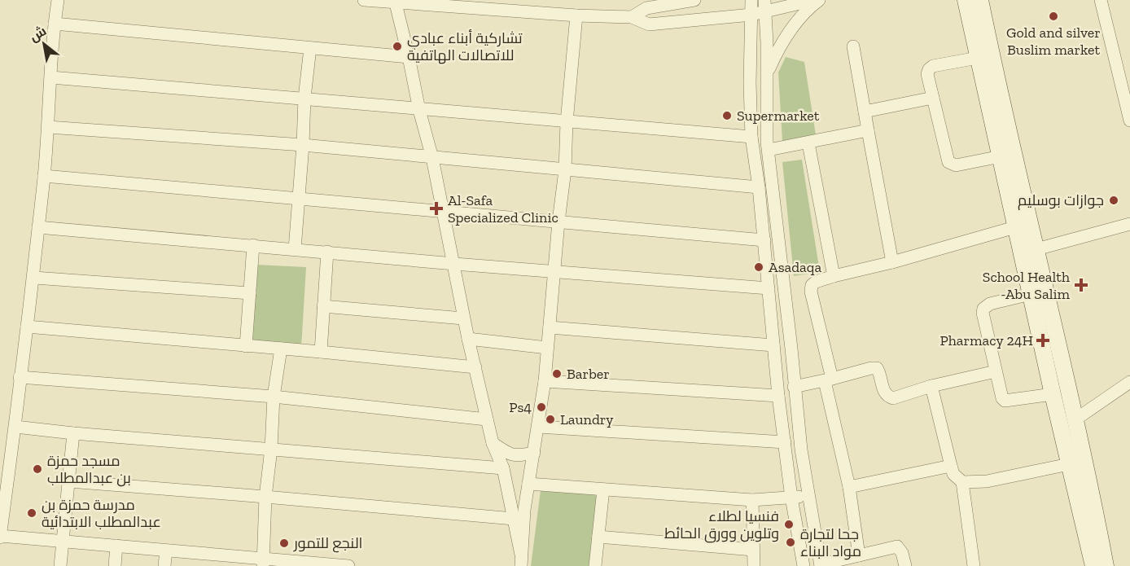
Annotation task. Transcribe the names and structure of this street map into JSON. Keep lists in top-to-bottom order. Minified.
{"places":{"other":["Gold and silver Buslim market","تشاركية أبناء عبادي للاتصالات الهاتفية","Supermarket","جوازات بوسليم","Asadaqa","Barber","Ps4","Laundry","مسجد حمزة بن عبدالمطلب","مدرسة حمزة بن عبدالمطلب الابتدائية","فنسيا لطلاء وتلوين وورق الحائط","جحا لتجارة مواد البناء","النجع للتمور"],"health":["Al-Safa Specialized Clinic","School Health -Abu Salim","Pharmacy 24H"]},"north":"top left"}
